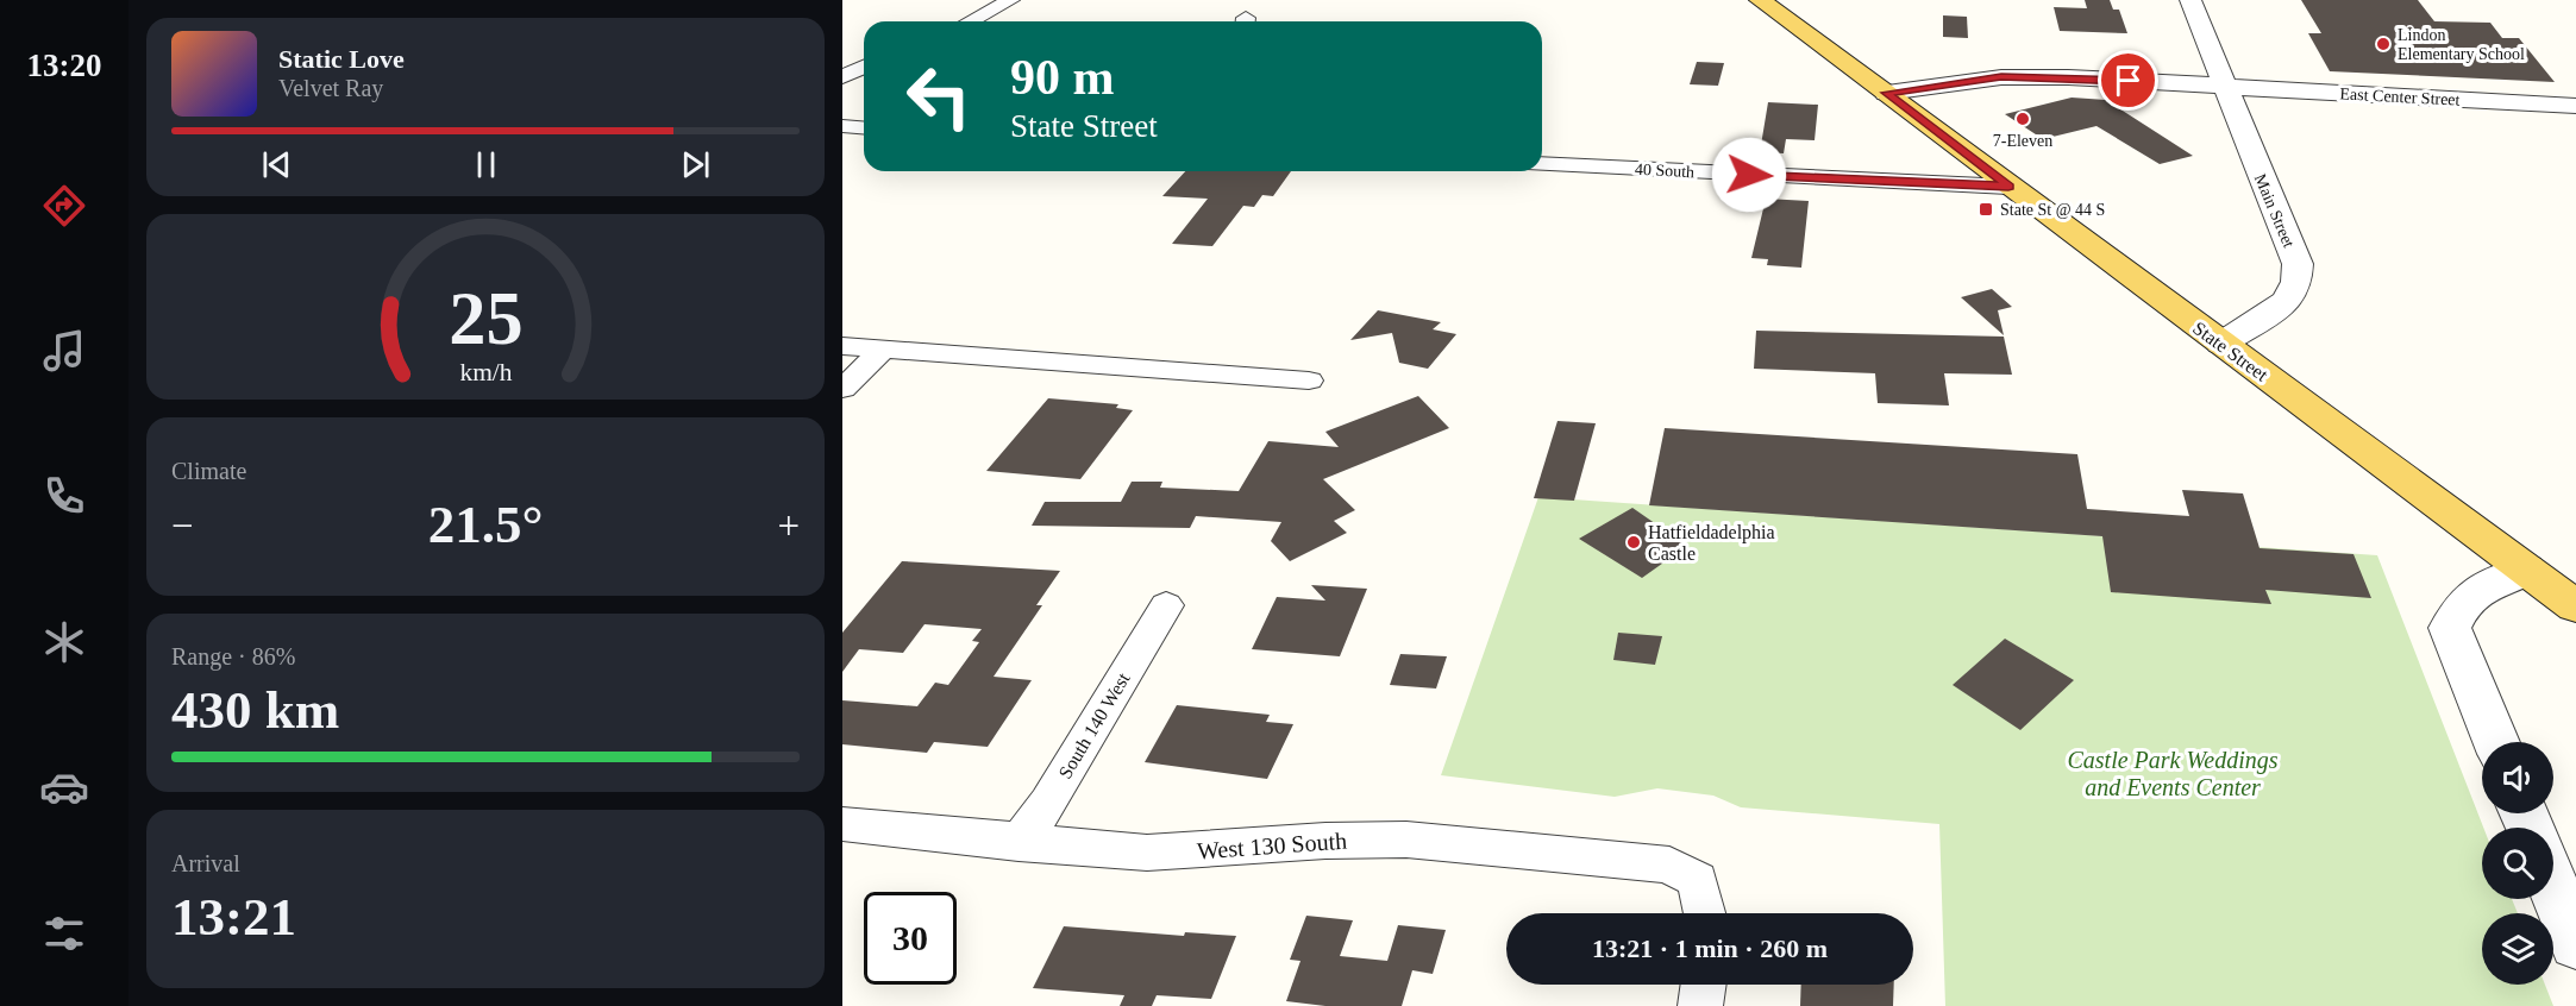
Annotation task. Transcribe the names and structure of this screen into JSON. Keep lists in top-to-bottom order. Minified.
{"streets":{"main road":["State Street"],"street":["East Center Street","40 South","Main Street","South 140 West","West 130 South"]},"crossings":[["East Center Street","Main Street"],["East Center Street","State Street"],["40 South","State Street"],["Main Street","State Street"],["South 140 West","West 130 South"]],"parks":["Castle Park Weddings and Events Center"],"places":{"other":["Lindon Elementary School","7-Eleven","Hatfieldadelphia Castle"],"transit":["State St @ 44 S"]},"page":{"tabs":"13:20","turn":["90 m","State Street"],"song":["Static Love","Velvet Ray"],"tile":["Climate",["Range · 86%","430 km"],["Arrival","13:21"]],"heat":["−","21.5°","+"],"limit":"30","trip":"13:21 · 1 min · 260 m","gauge":["25","km/h"]}}
